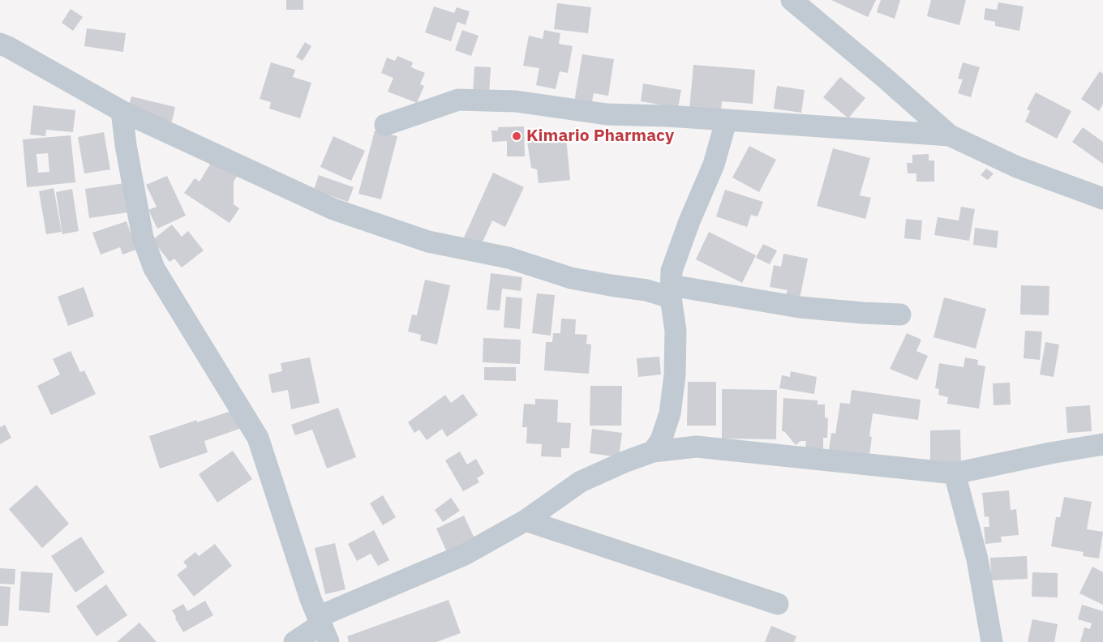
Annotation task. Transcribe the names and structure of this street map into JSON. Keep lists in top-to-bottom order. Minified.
{"places":["Kimario Pharmacy"]}
